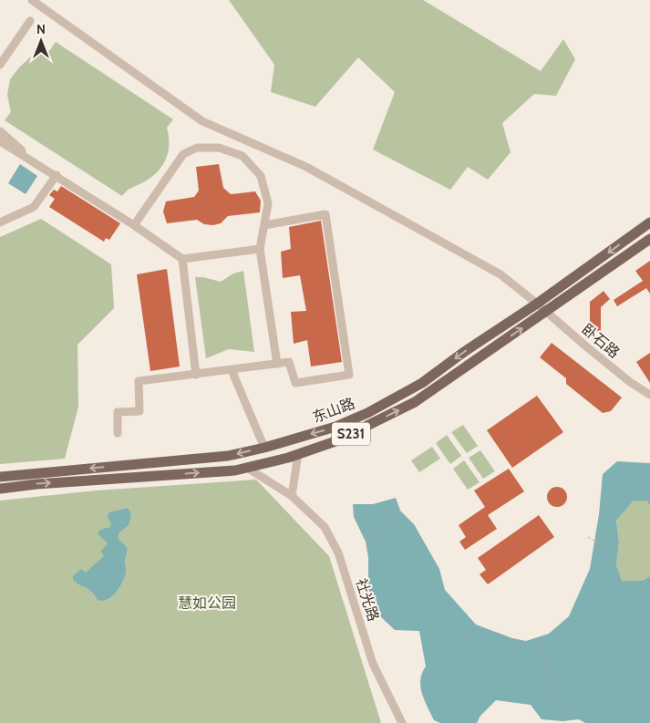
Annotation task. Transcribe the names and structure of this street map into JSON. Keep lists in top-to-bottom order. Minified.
{"streets":{"main road":["东山路","S231"],"street":["卧石路","社光路"]},"crossings":[["卧石路","东山路"],["东山路","社光路"]],"parks":["慧如公园"],"north":"top"}
